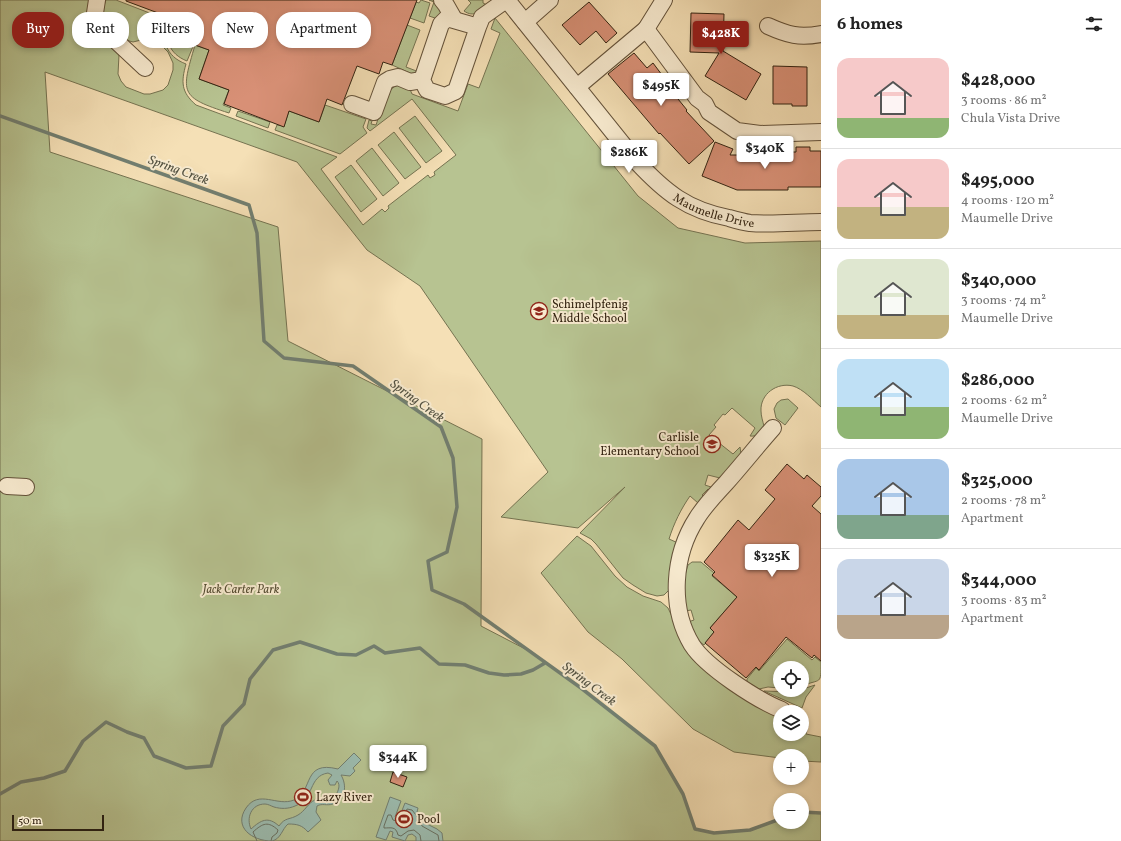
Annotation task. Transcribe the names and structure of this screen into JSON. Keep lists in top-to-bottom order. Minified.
{"streets":{"street":["Maumelle Drive"]},"water":["Spring Creek"],"parks":["Jack Carter Park"],"places":{"school or university":["Schimelpfenig Middle School","Carlisle Elementary School"],"sports":["Lazy River","Pool"]},"scale_bar":"50 m","page":{"heading":"6 homes","chip":["Buy","Rent","Filters","New","Apartment"],"price":["$428K","$495K","$340K","$286K","$325K","$344K"],"list":[{"name":"$428,000","note":"3 rooms · 86 m² · Chula Vista Drive"},{"name":"$495,000","note":"4 rooms · 120 m² · Maumelle Drive"},{"name":"$340,000","note":"3 rooms · 74 m² · Maumelle Drive"},{"name":"$286,000","note":"2 rooms · 62 m² · Maumelle Drive"},{"name":"$325,000","note":"2 rooms · 78 m² · Apartment"},{"name":"$344,000","note":"3 rooms · 83 m² · Apartment"}],"map_buttons":["+","−"],"scale":"50 m"}}
